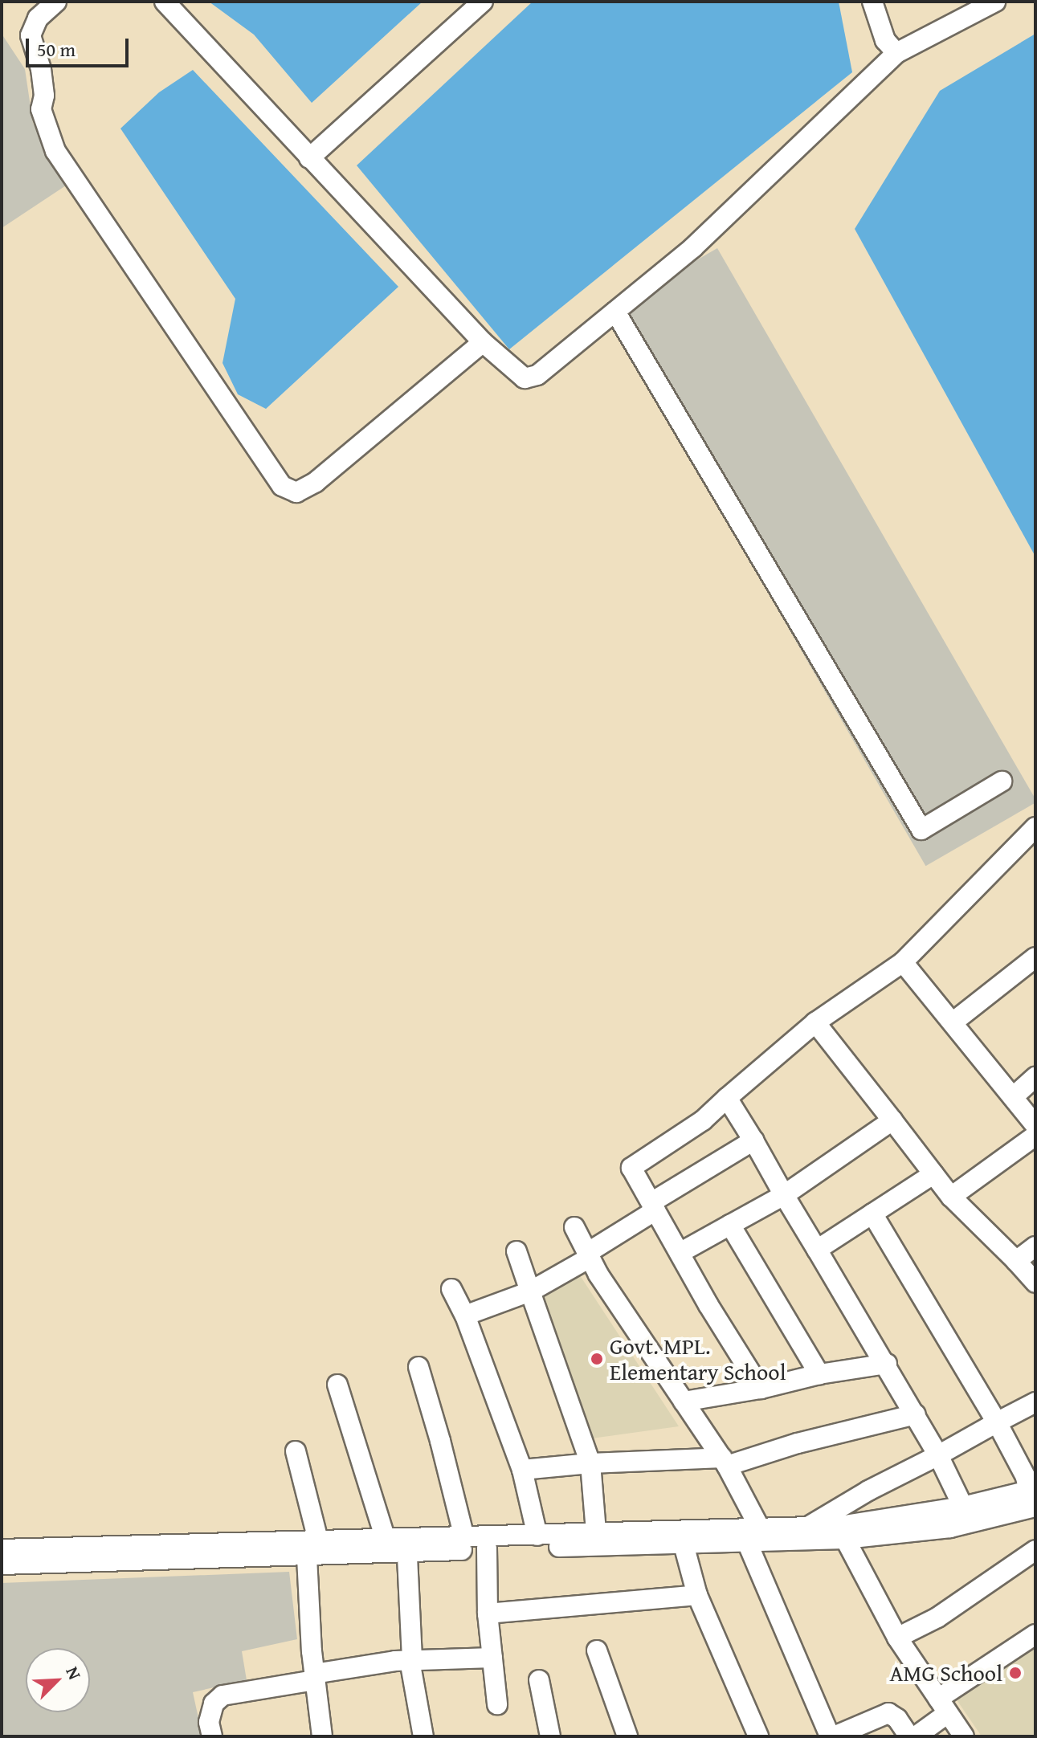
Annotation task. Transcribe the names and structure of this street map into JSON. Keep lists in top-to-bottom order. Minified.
{"places":["Govt. MPL. Elementary School","AMG School"],"scale_bar":"50 m","north":"top right"}
